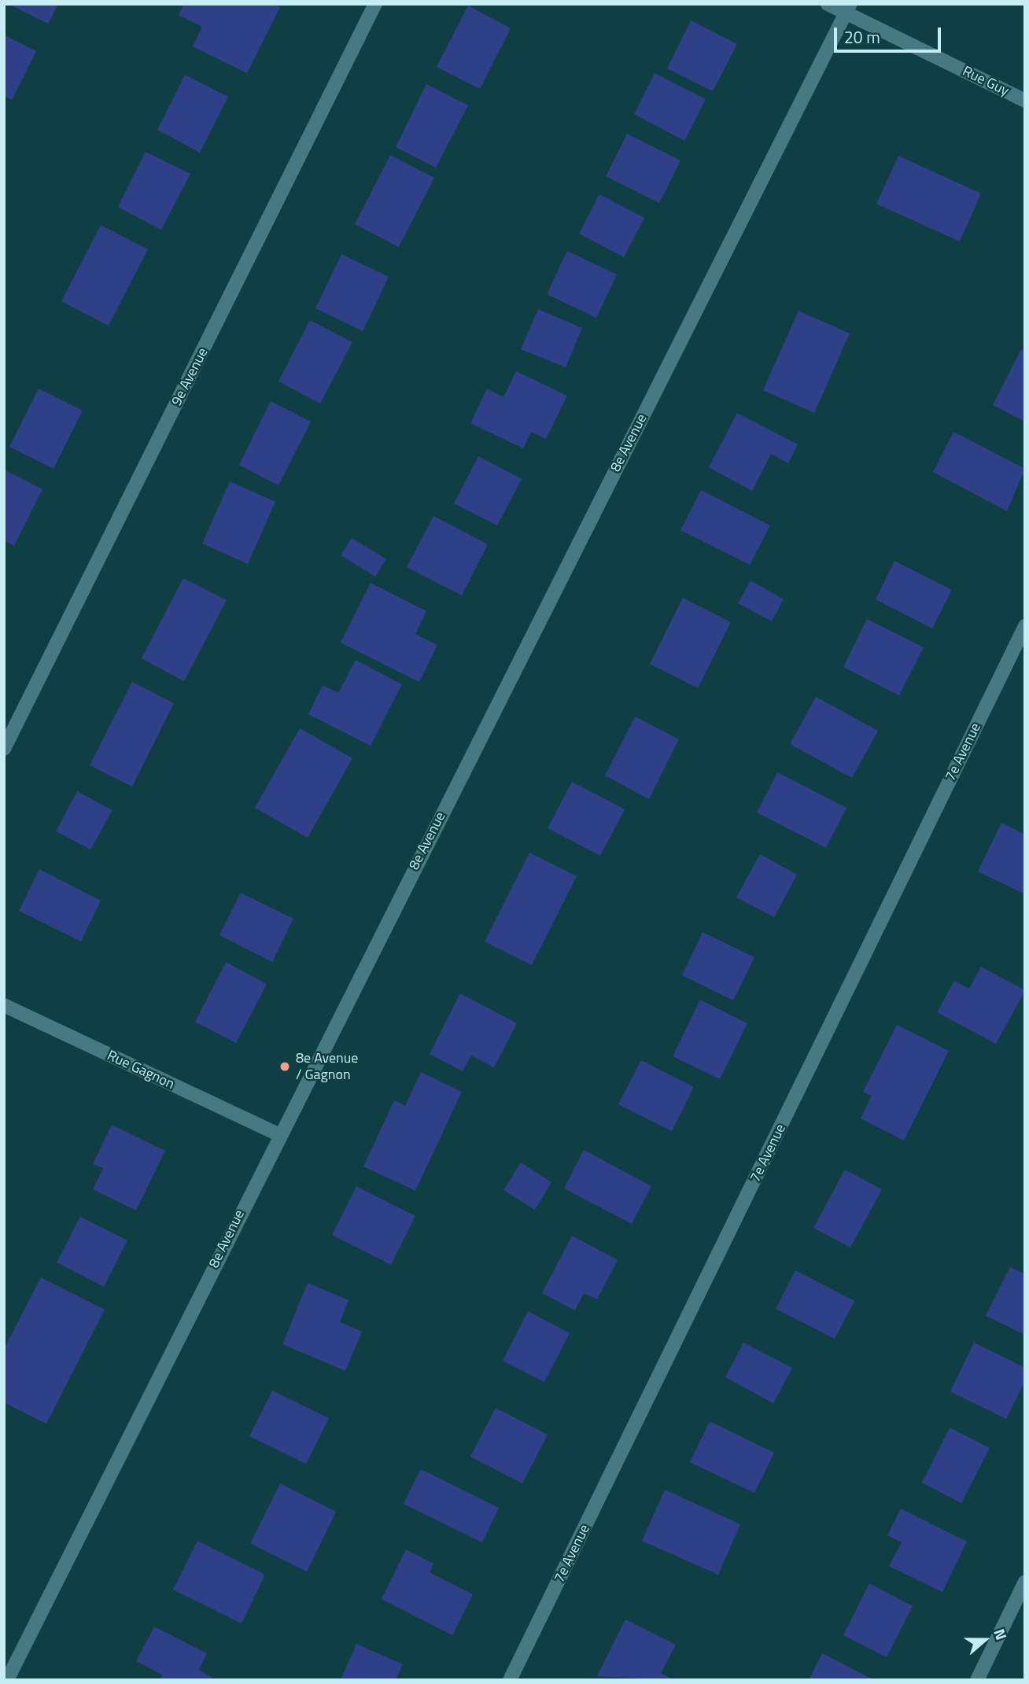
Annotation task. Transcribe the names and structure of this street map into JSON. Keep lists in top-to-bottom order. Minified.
{"streets":{"street":["Rue Guy","9e Avenue","8e Avenue","7e Avenue","Rue Gagnon"]},"crossings":[["Rue Guy","8e Avenue"],["8e Avenue","Rue Gagnon"]],"places":["8e Avenue / Gagnon"],"scale_bar":"20 m","north":"right"}
